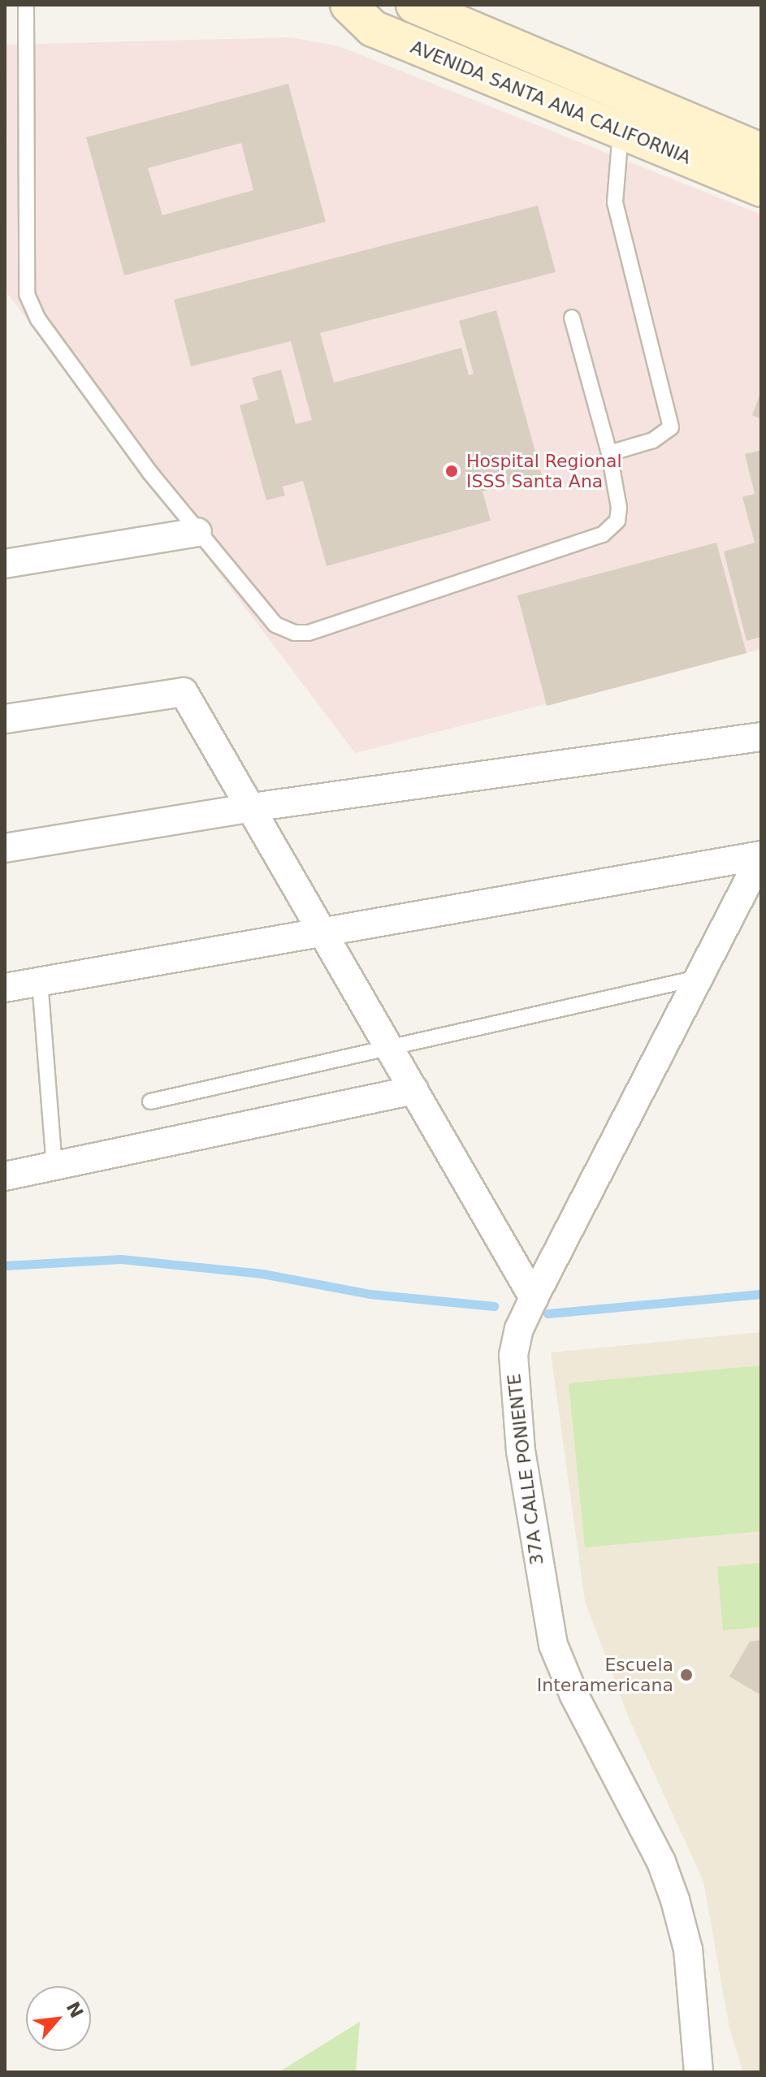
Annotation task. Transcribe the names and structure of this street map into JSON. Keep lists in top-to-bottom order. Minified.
{"streets":{"street":["AVENIDA SANTA ANA CALIFORNIA","37A CALLE PONIENTE"]},"places":["Hospital Regional ISSS Santa Ana","Escuela Interamericana"],"north":"top right"}
